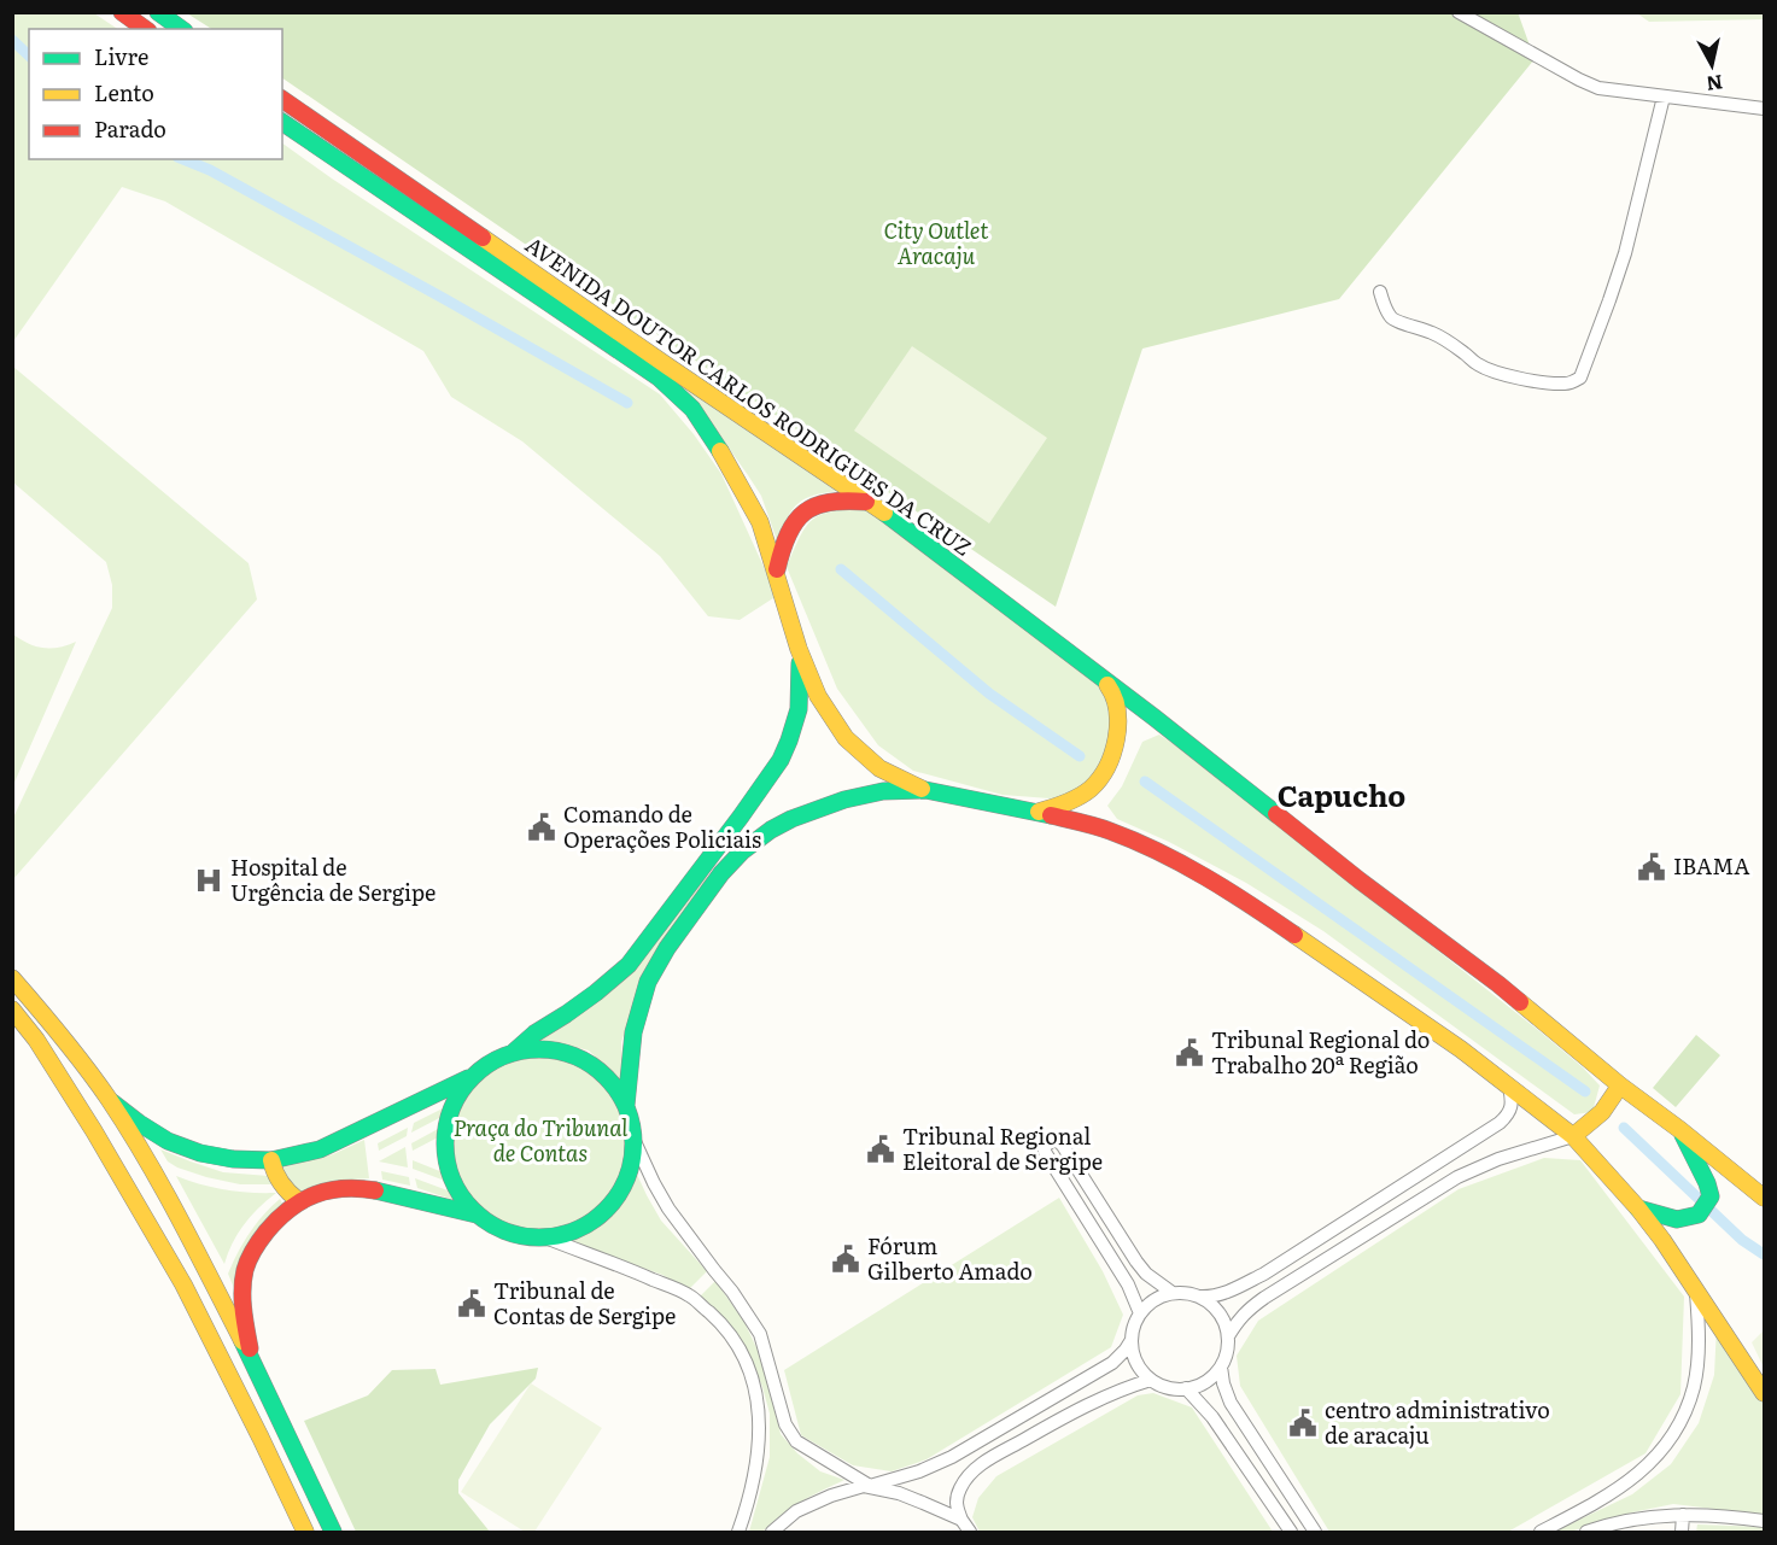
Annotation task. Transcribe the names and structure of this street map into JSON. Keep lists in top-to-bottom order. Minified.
{"streets":{"main road":["AVENIDA DOUTOR CARLOS RODRIGUES DA CRUZ"]},"districts":["Capucho"],"parks":["City Outlet Aracaju","Praça do Tribunal de Contas"],"places":{"public building":["Comando de Operações Policiais","IBAMA","Tribunal Regional do Trabalho 20ª Região","Tribunal Regional Eleitoral de Sergipe","Fórum Gilberto Amado","Tribunal de Contas de Sergipe","centro administrativo de aracaju"],"hospital":["Hospital de Urgência de Sergipe"]},"legend":["Livre","Lento","Parado"],"north":"bottom"}
